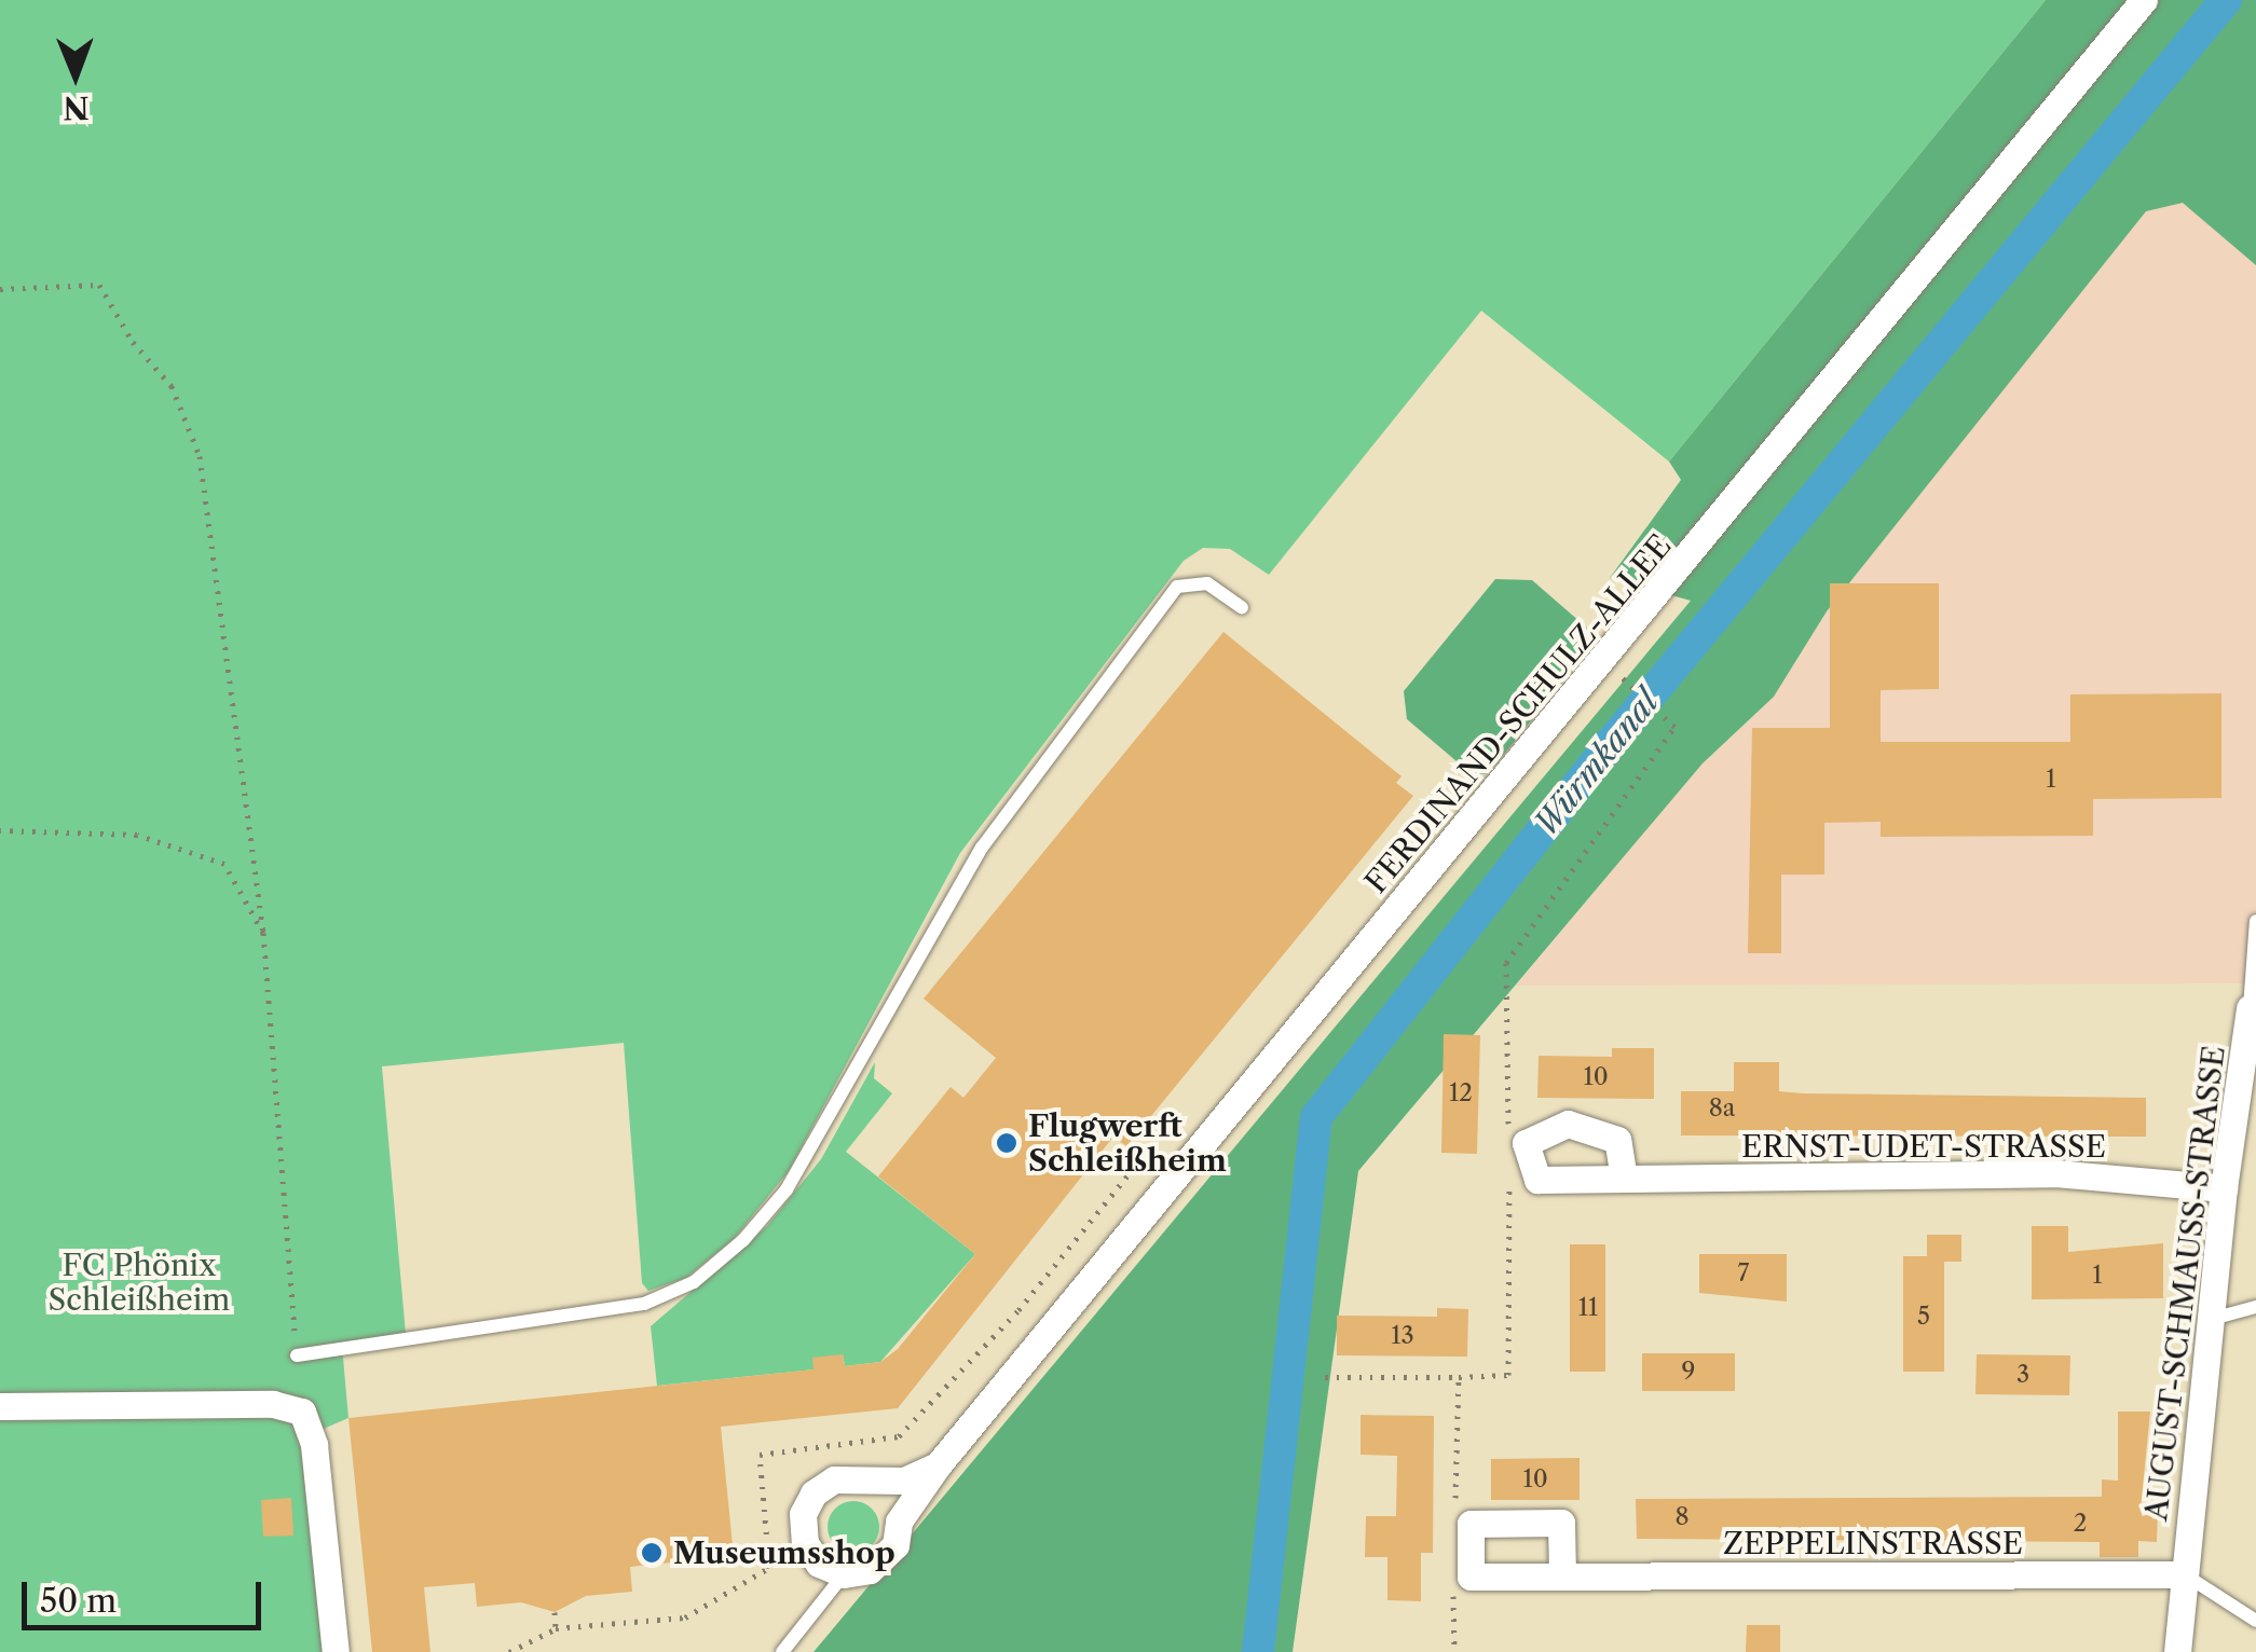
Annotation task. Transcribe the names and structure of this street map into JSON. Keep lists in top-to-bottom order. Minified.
{"streets":{"street":["FERDINAND-SCHULZ-ALLEE","ERNST-UDET-STRASSE","AUGUST-SCHMAUSS-STRASSE","ZEPPELINSTRASSE"]},"crossings":[["ERNST-UDET-STRASSE","AUGUST-SCHMAUSS-STRASSE"],["AUGUST-SCHMAUSS-STRASSE","ZEPPELINSTRASSE"]],"water":["Würmkanal"],"parks":["FC Phönix Schleißheim"],"places":["Flugwerft Schleißheim","Museumsshop"],"house_numbers":["1","10","12","8a","7","1","11","5","13","9","3","10","8","2"],"scale_bar":"50 m","north":"bottom"}
